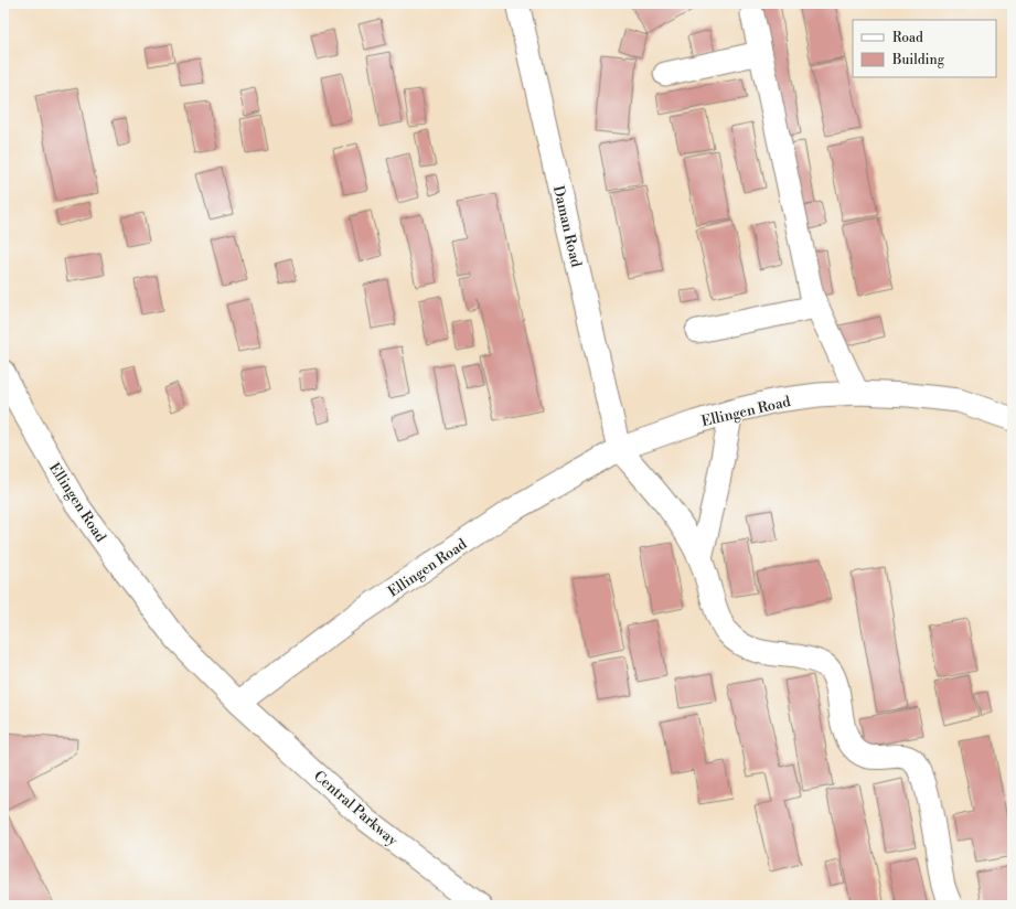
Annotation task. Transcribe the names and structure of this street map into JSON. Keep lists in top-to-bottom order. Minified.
{"streets":{"street":["Daman Road","Ellingen Road","Central Parkway"]},"crossings":[["Daman Road","Ellingen Road"],["Ellingen Road","Central Parkway"]],"legend":["Road","Building"]}
